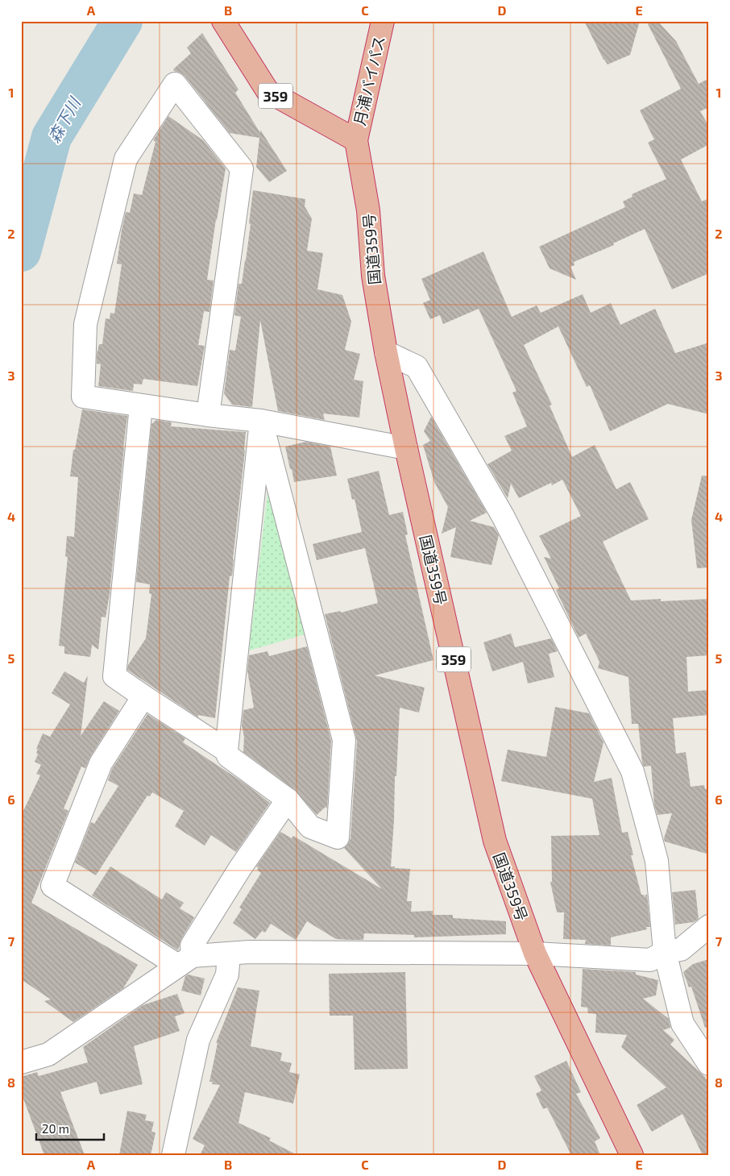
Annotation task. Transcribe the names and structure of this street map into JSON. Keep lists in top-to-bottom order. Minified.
{"streets":{"highway":["月浦バイパス","359","国道359号"]},"crossings":[["月浦バイパス","359"],["月浦バイパス","国道359号"],["359","国道359号"]],"water":["森下川"],"scale_bar":"20 m","grid":{"columns":["A","B","C","D","E"],"rows":["1","2","3","4","5","6","7","8"]}}
